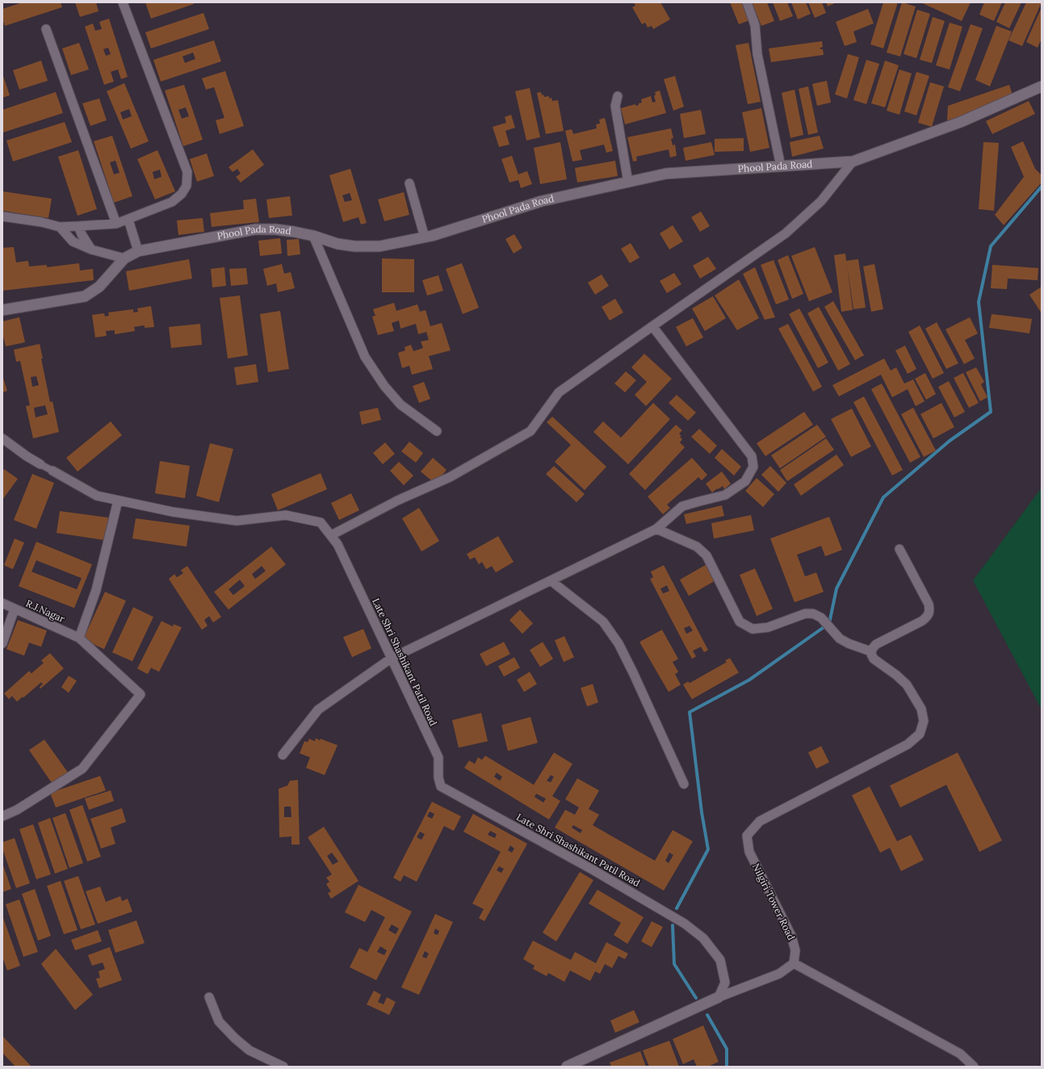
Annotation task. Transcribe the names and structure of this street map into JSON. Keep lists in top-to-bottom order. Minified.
{"streets":{"street":["Phool Pada Road","R.J.Nagar","Late Shri Shashikant Patil Road","Nilgiri Tower Road"]}}
